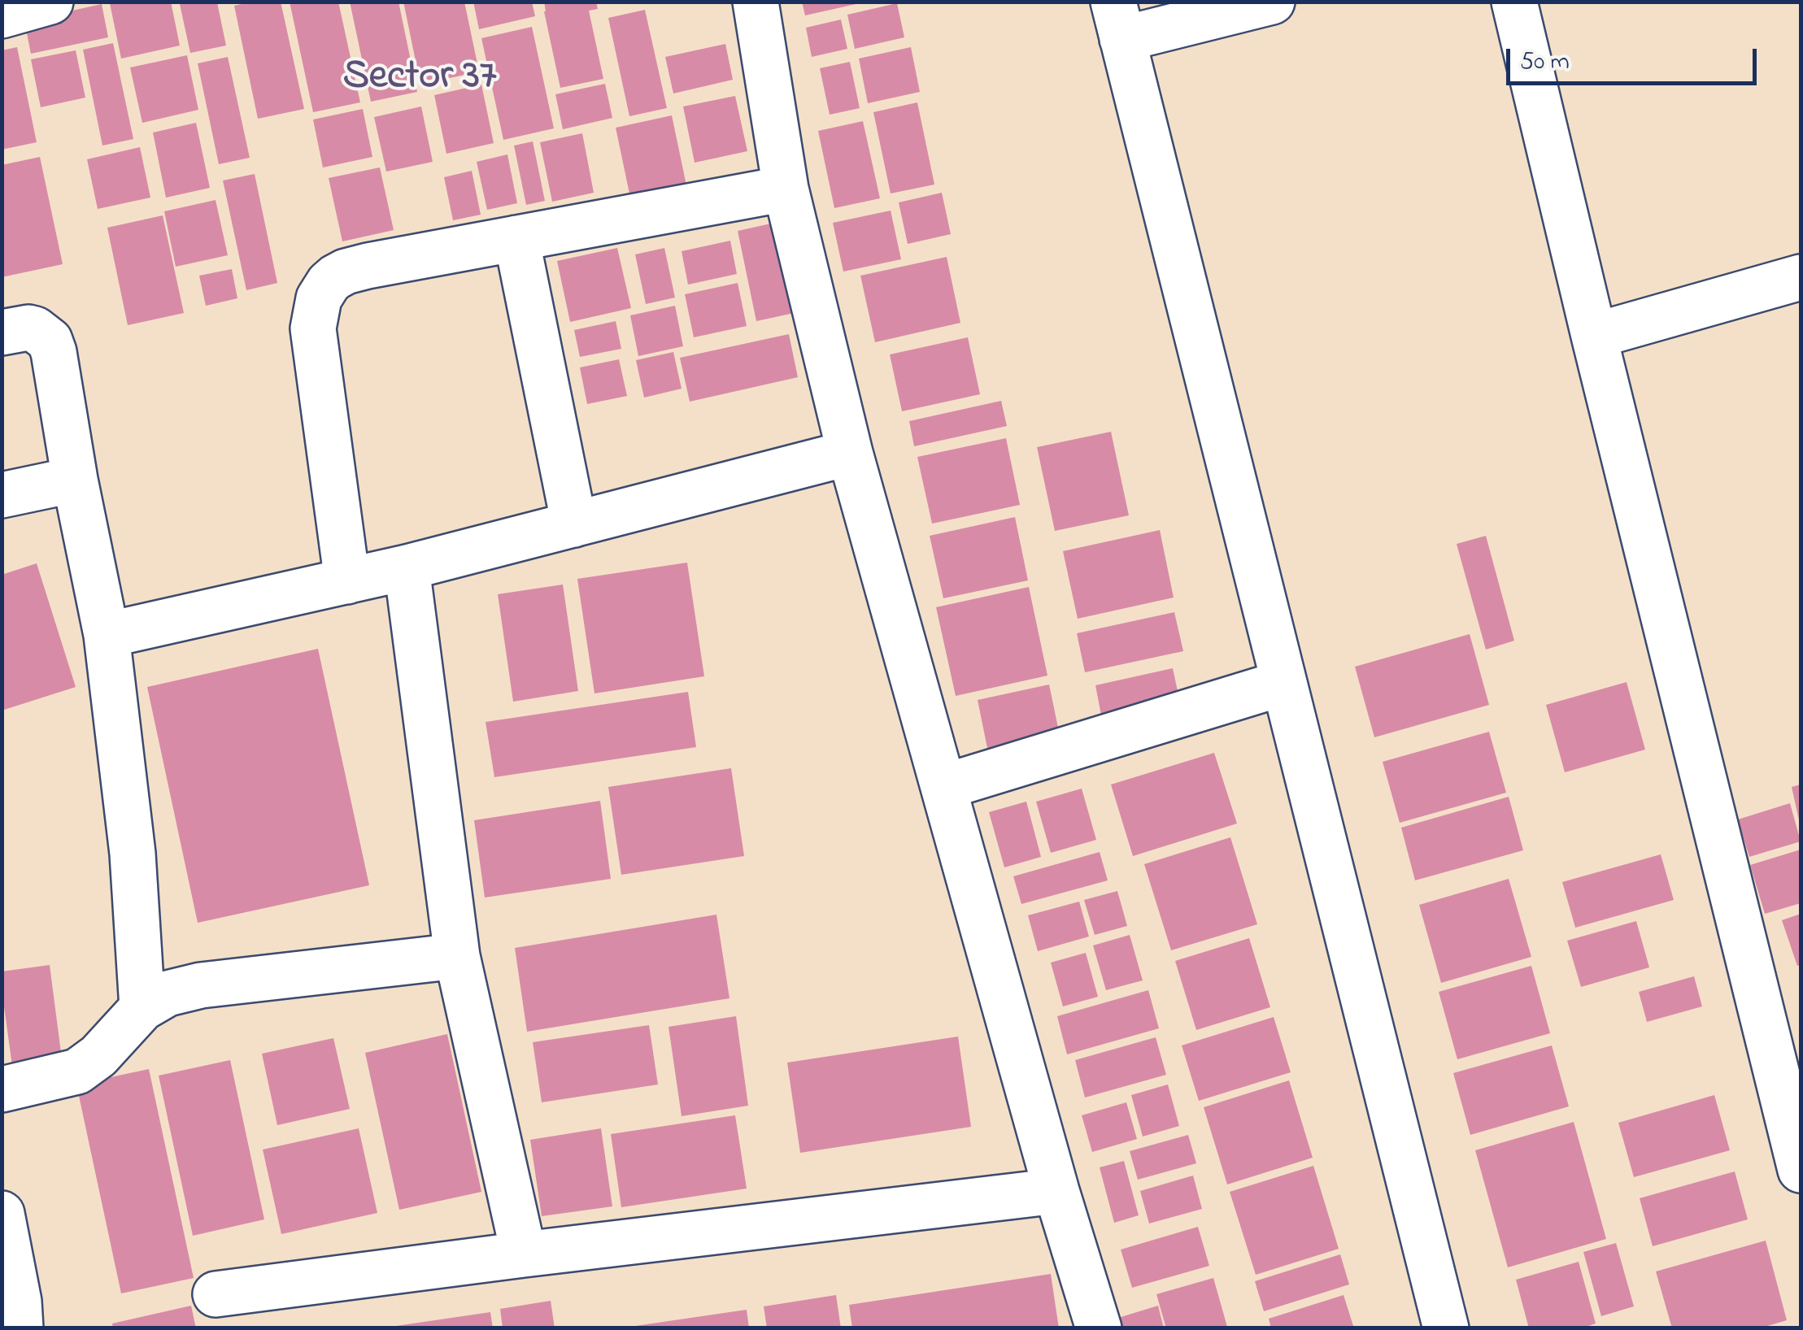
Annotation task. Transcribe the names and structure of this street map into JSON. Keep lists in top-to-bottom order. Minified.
{"districts":["Sector 37"],"scale_bar":"50 m"}
